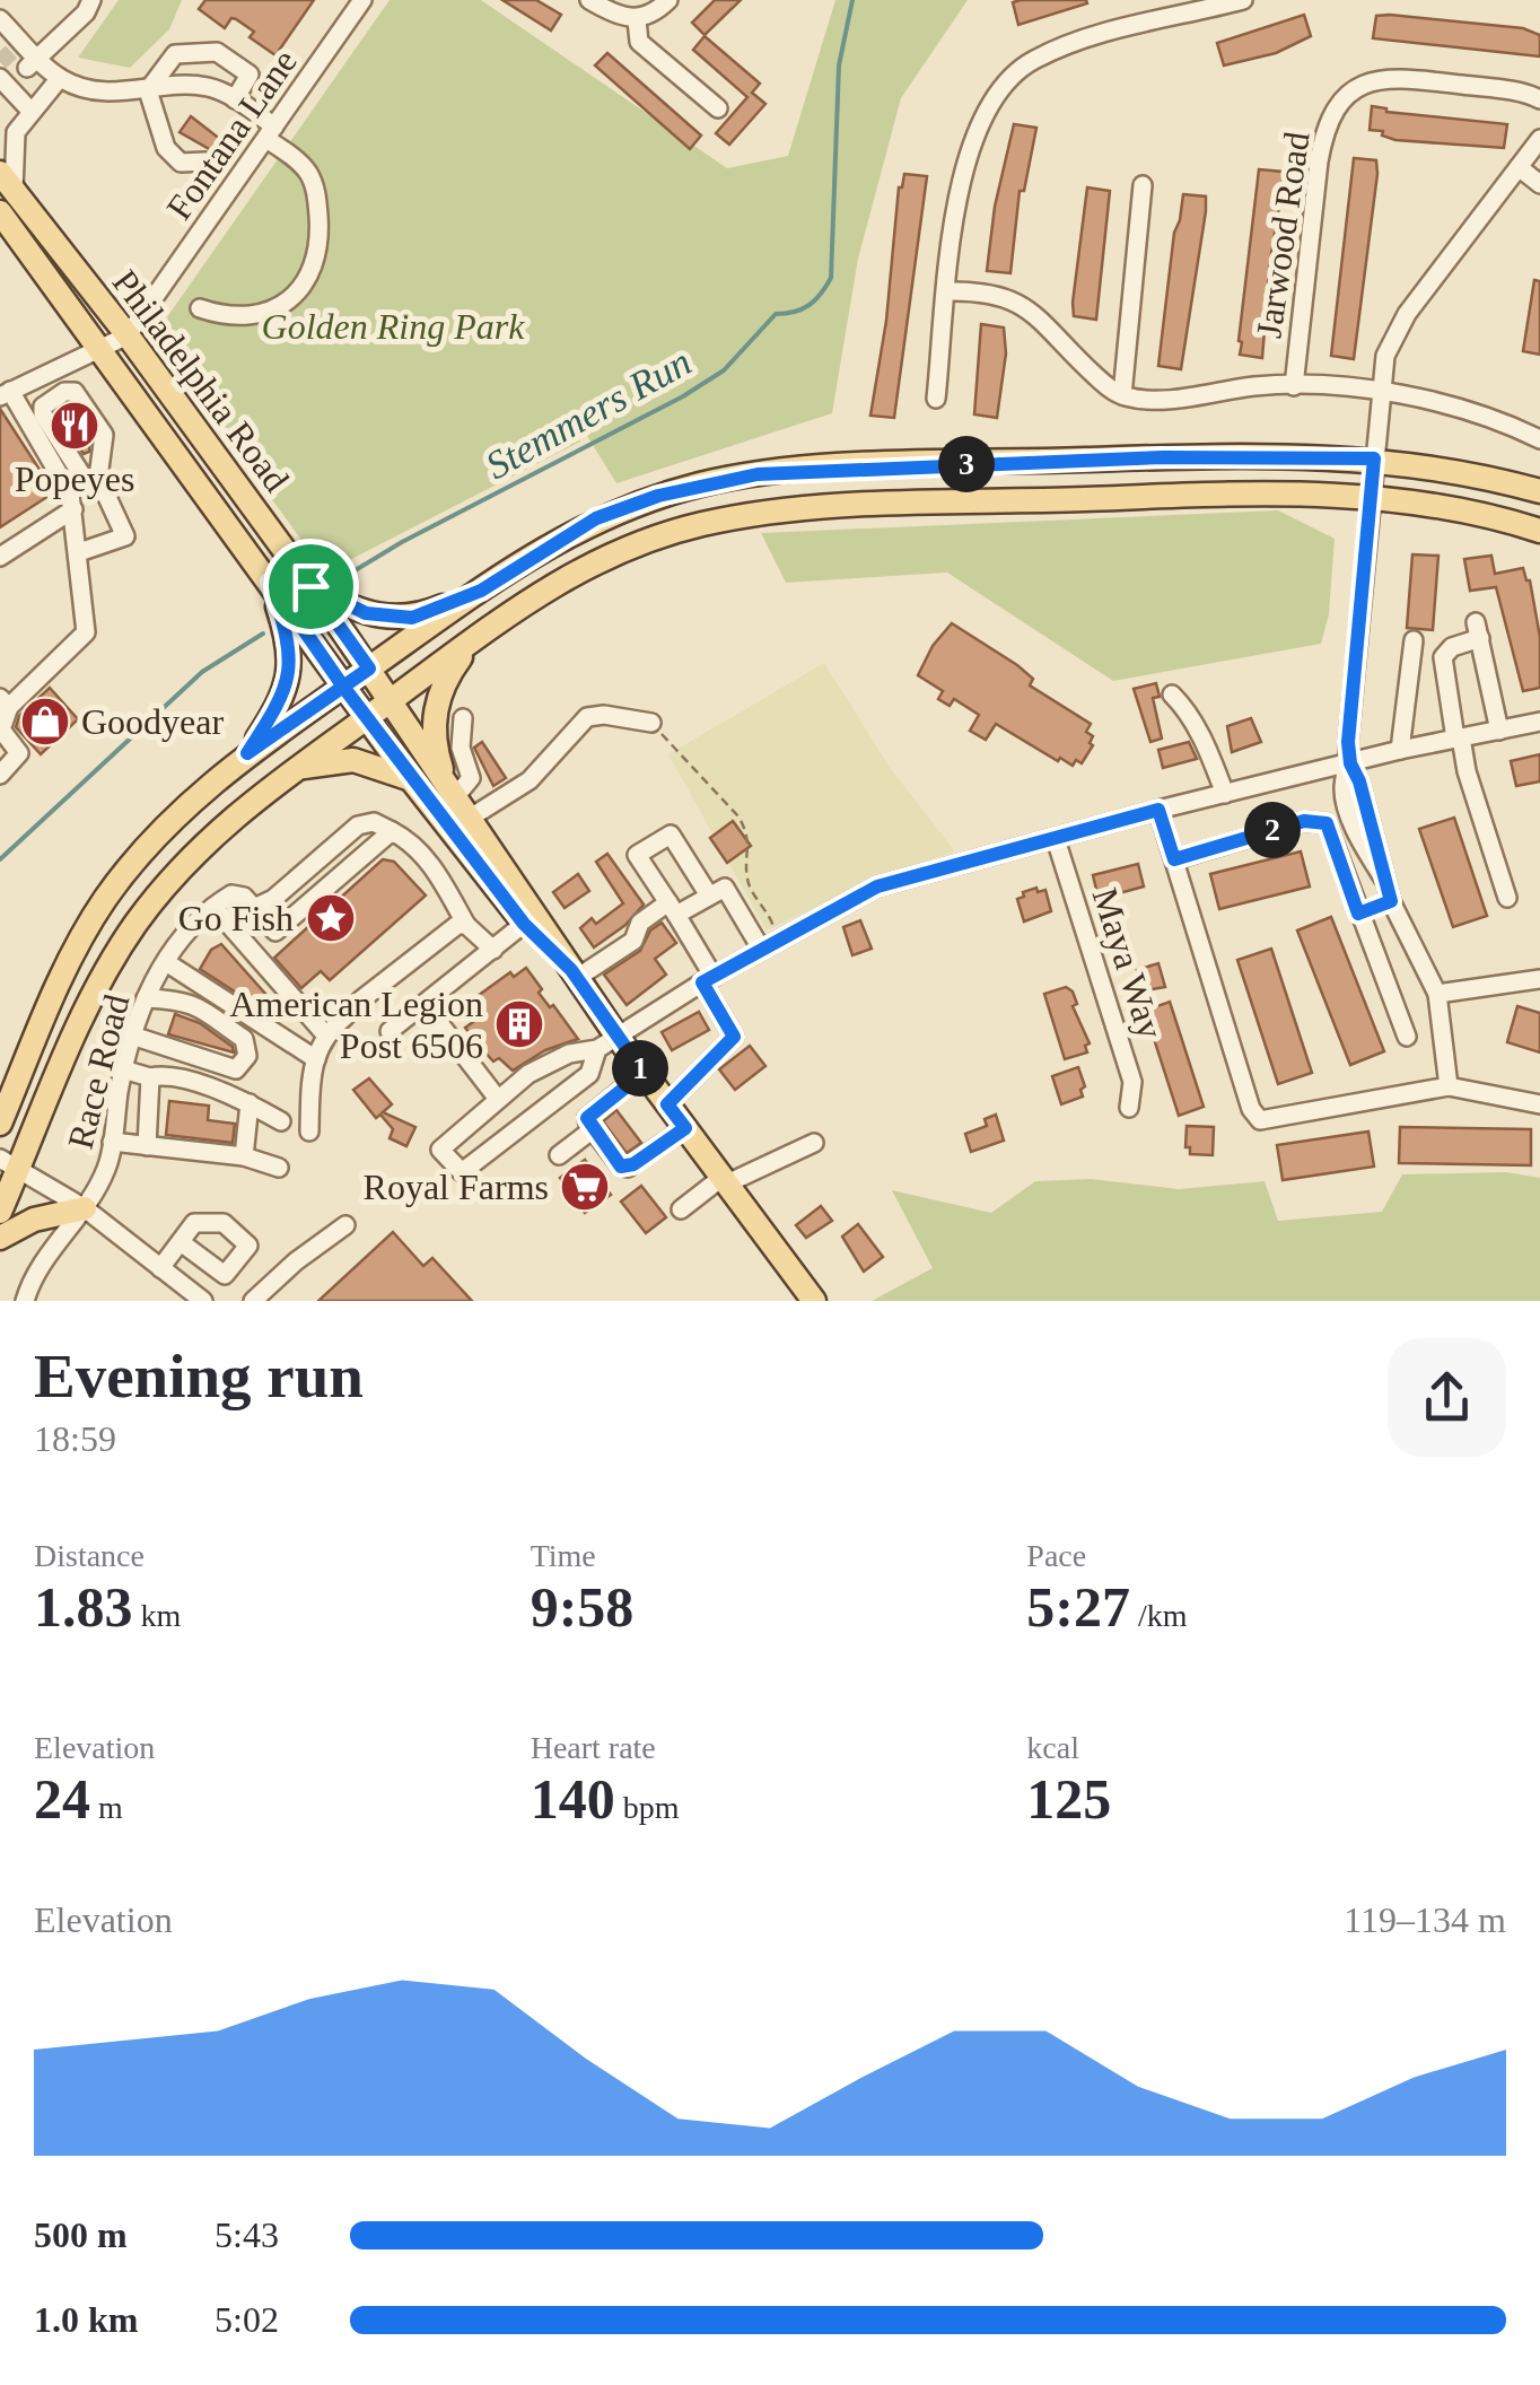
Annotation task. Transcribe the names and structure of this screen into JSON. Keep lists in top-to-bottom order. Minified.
{"streets":{"main road":["Philadelphia Road"],"street":["Fontana Lane","Jarwood Road","Maya Way","Race Road"]},"crossings":[["Fontana Lane","Philadelphia Road"]],"water":["Stemmers Run"],"parks":["Golden Ring Park"],"places":{"restaurant":["Popeyes"],"shop":["Goodyear"],"place":["Go Fish"],"building":["American Legion Post 6506"],"supermarket":["Royal Farms"]},"page":{"pins":["3","2","1"],"heading":["Evening run","18:59"],"stats":[["Distance","1.83 km"],["Time","9:58"],["Pace","5:27 /km"],["Elevation","24 m"],["Heart rate","140 bpm"],["kcal","125"]],"chart":["Elevation","119–134 m"],"list":[{"name":"500 m","note":"5:43"},{"name":"1.0 km","note":"5:02"}]}}
